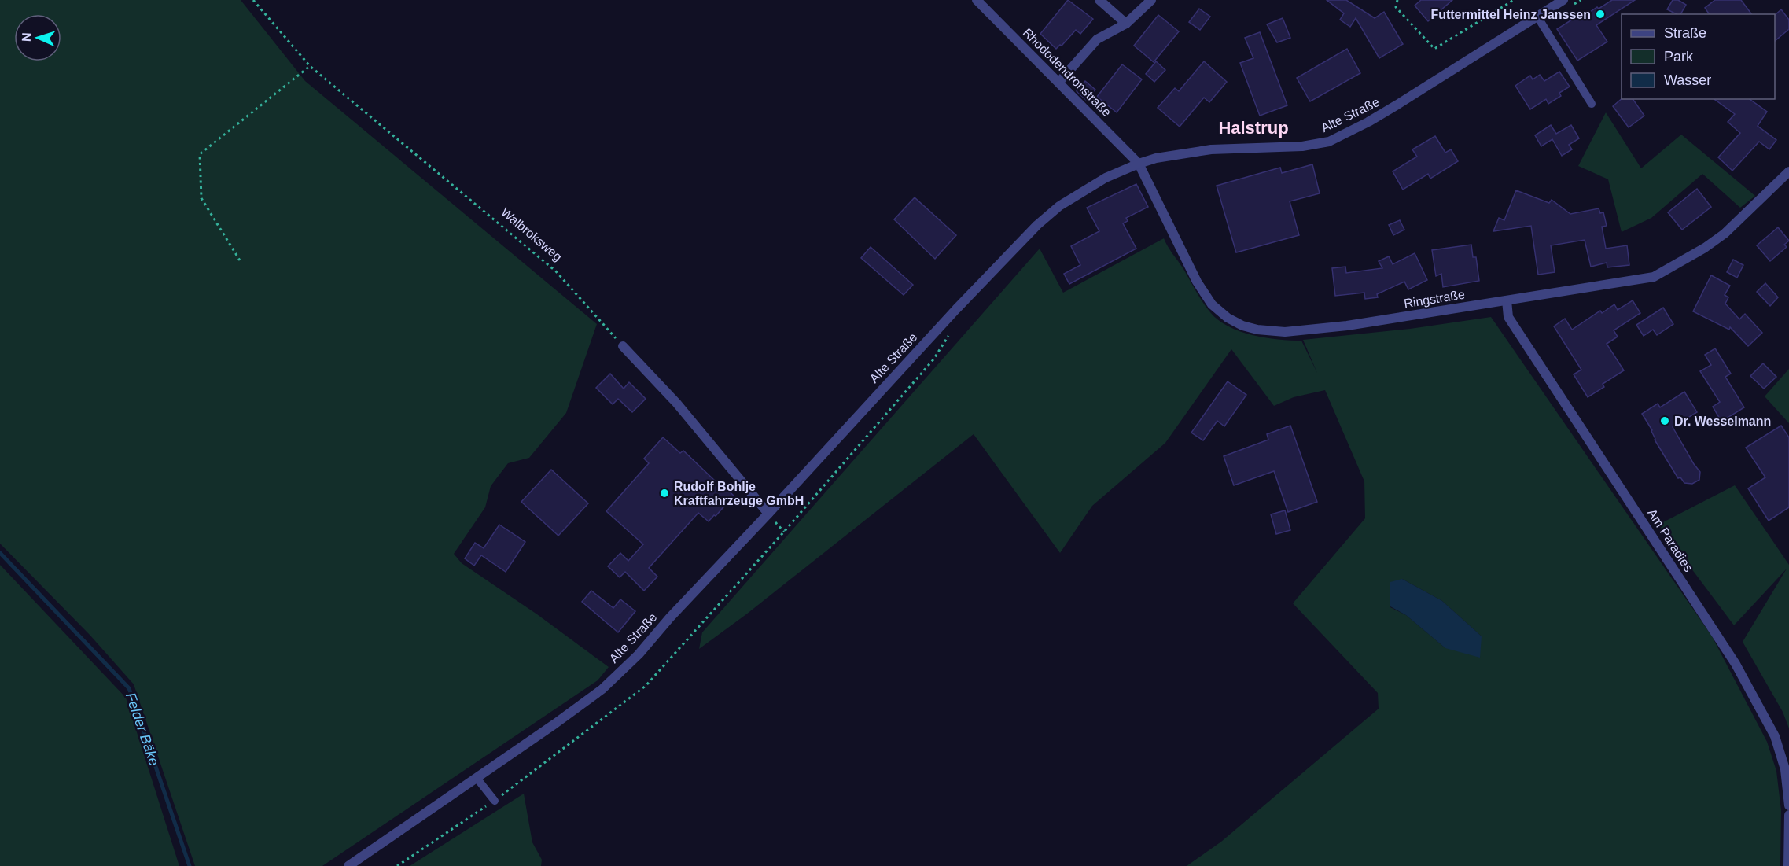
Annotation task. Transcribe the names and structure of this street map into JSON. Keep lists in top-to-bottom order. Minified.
{"streets":{"street":["Rhododendronstraße","Alte Straße","Ringstraße","Am Paradies"],"path":["Walbroksweg"]},"crossings":[["Rhododendronstraße","Alte Straße"],["Rhododendronstraße","Ringstraße"],["Alte Straße","Ringstraße"],["Ringstraße","Am Paradies"]],"districts":["Halstrup"],"water":["Felder Bäke"],"places":["Futtermittel Heinz Janssen","Dr. Wesselmann","Rudolf Bohlje Kraftfahrzeuge GmbH"],"legend":["Straße","Park","Wasser"],"north":"left"}
